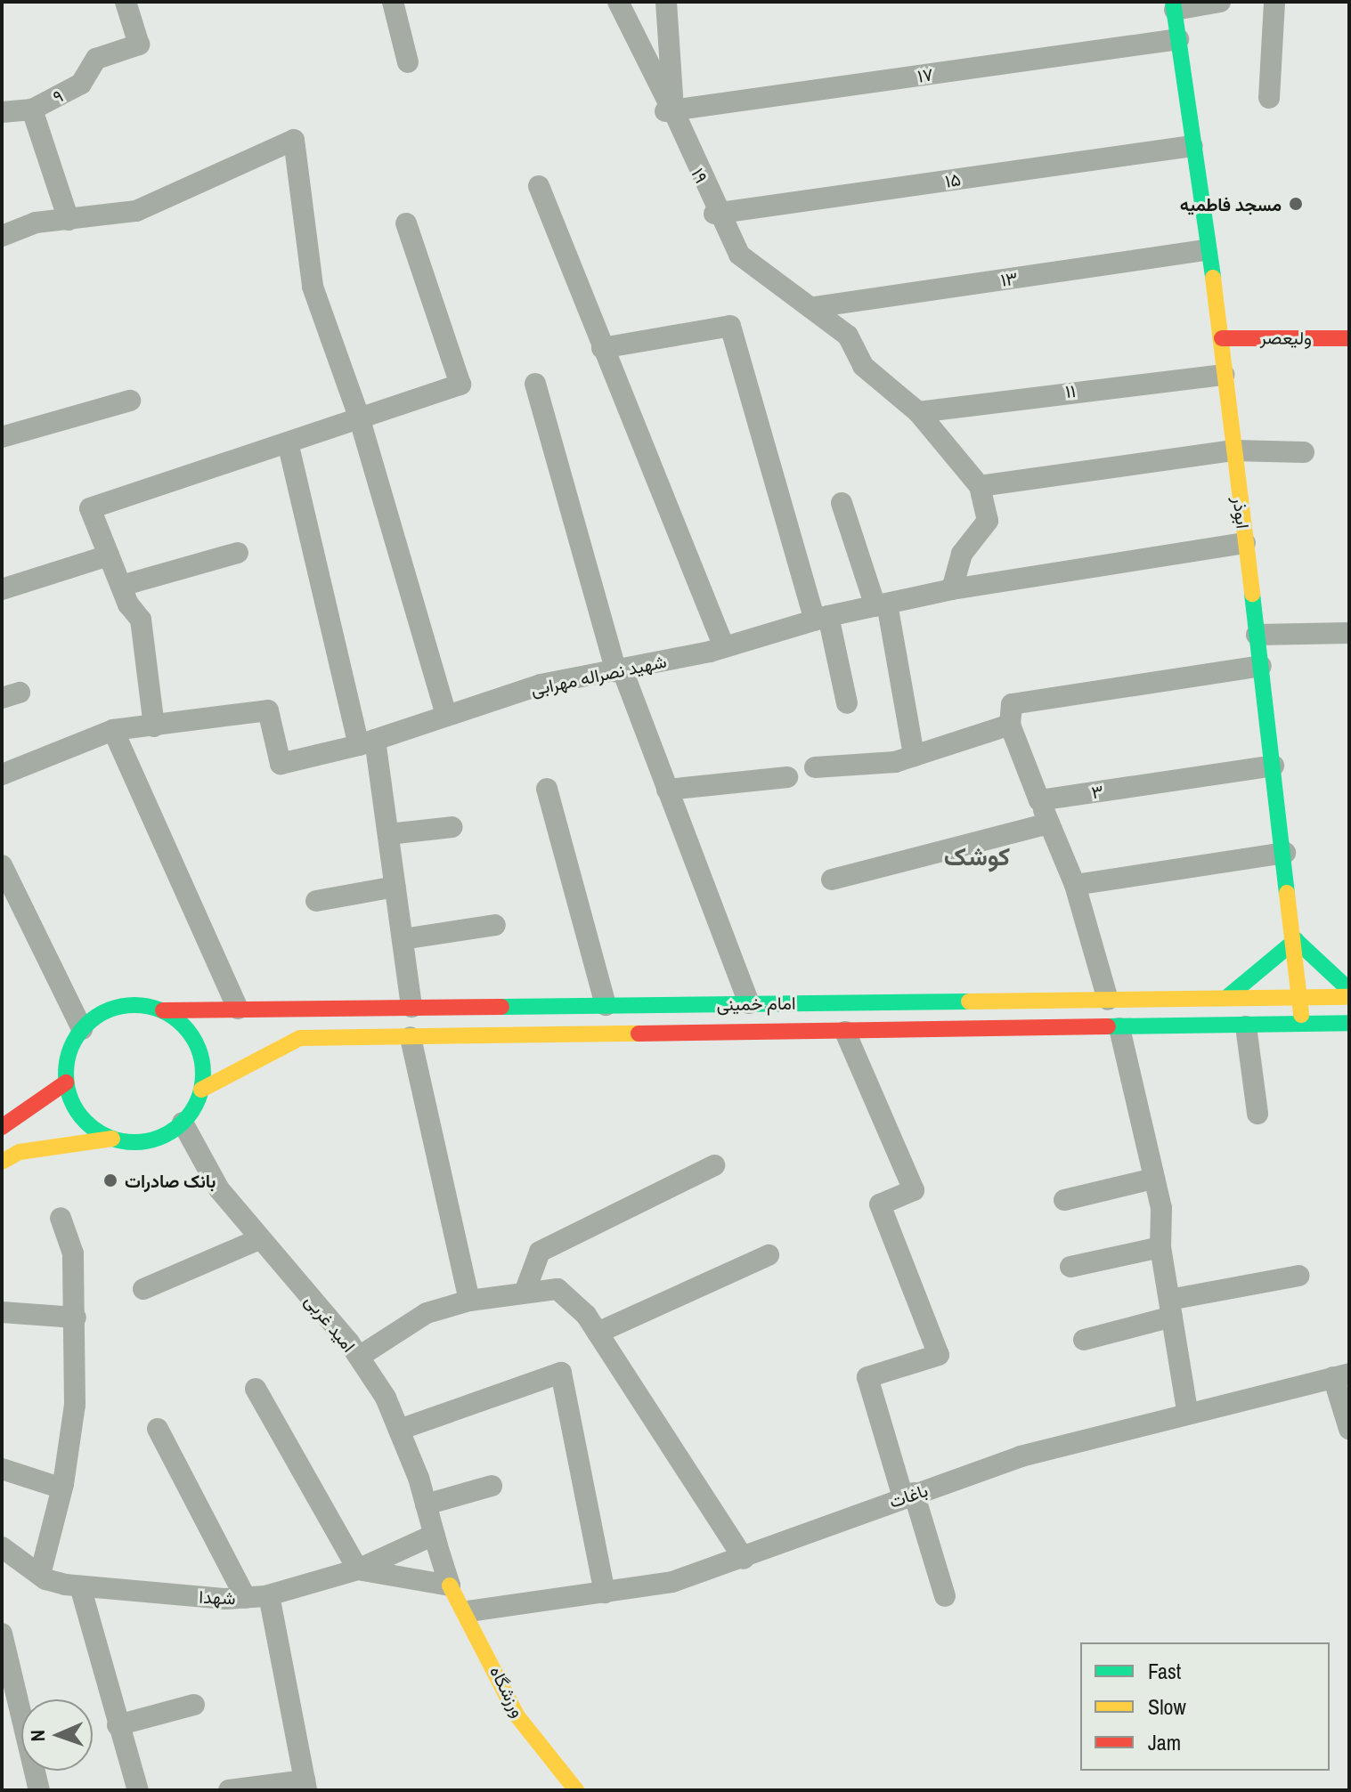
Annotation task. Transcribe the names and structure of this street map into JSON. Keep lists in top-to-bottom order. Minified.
{"streets":{"main road":["ولیعصر","ابوذر","امام خمینی","ورزشگاه"],"street":["۱۷","۹","۱۹","۱۵","۱۳","۱۱","شهید نصراله مهرابی","۳","امید غربی","باغات","شهدا"]},"crossings":[["۱۷","۱۹"],["۱۷","ابوذر"],["۱۹","۱۵"],["۱۹","۱۳"],["۱۹","۱۱"],["۱۵","ابوذر"],["۱۳","ابوذر"],["ولیعصر","ابوذر"],["۱۱","ابوذر"],["ابوذر","شهید نصراله مهرابی"],["ابوذر","۳"],["ابوذر","امام خمینی"],["امام خمینی","امید غربی"],["امید غربی","شهدا"],["امید غربی","ورزشگاه"],["باغات","ورزشگاه"]],"districts":["کوشک"],"places":["مسجد فاطمیه","بانک صادرات"],"legend":["Fast","Slow","Jam"],"north":"left"}
